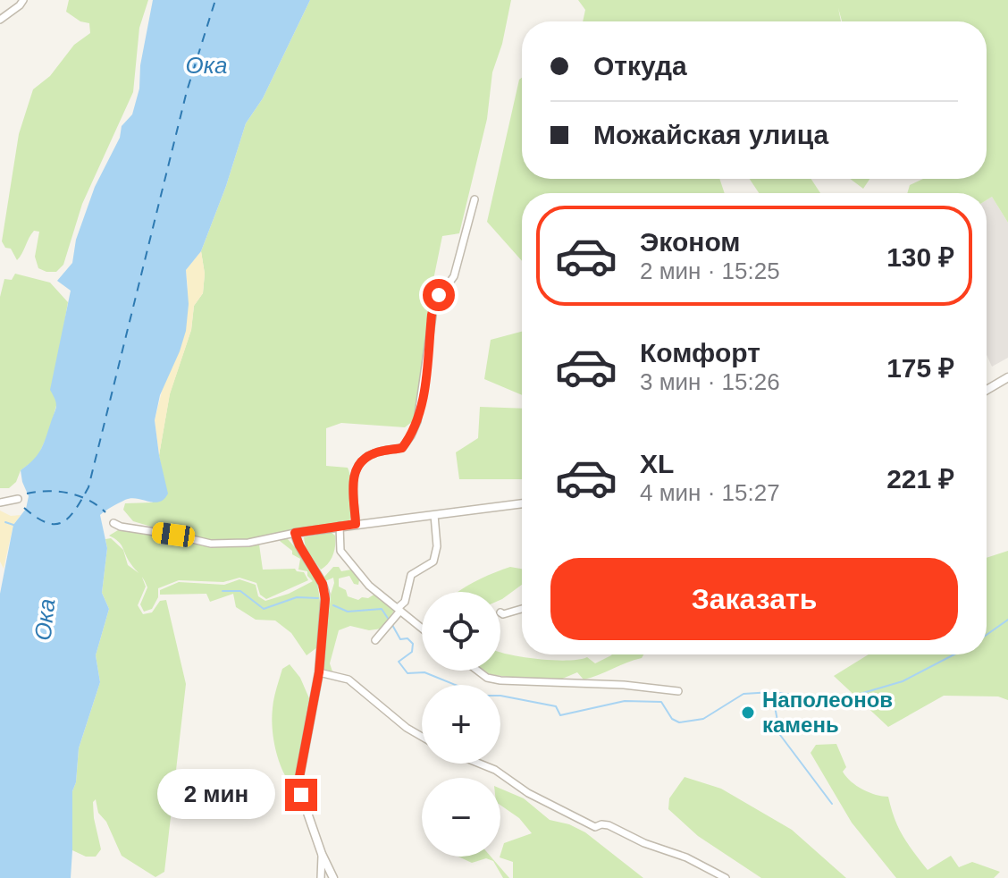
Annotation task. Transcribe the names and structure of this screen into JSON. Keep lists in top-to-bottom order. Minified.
{"water":["Ока"],"places":["Наполеонов камень"],"page":{"banner":["Откуда","Можайская улица"],"list":[{"name":"Эконом","note":"2 мин · 15:25","value":"130 ₽"},{"name":"Комфорт","note":"3 мин · 15:26","value":"175 ₽"},{"name":"XL","note":"4 мин · 15:27","value":"221 ₽"}],"buttons":"Заказать","map_buttons":["+","−"],"bubble":"2 мин"}}
